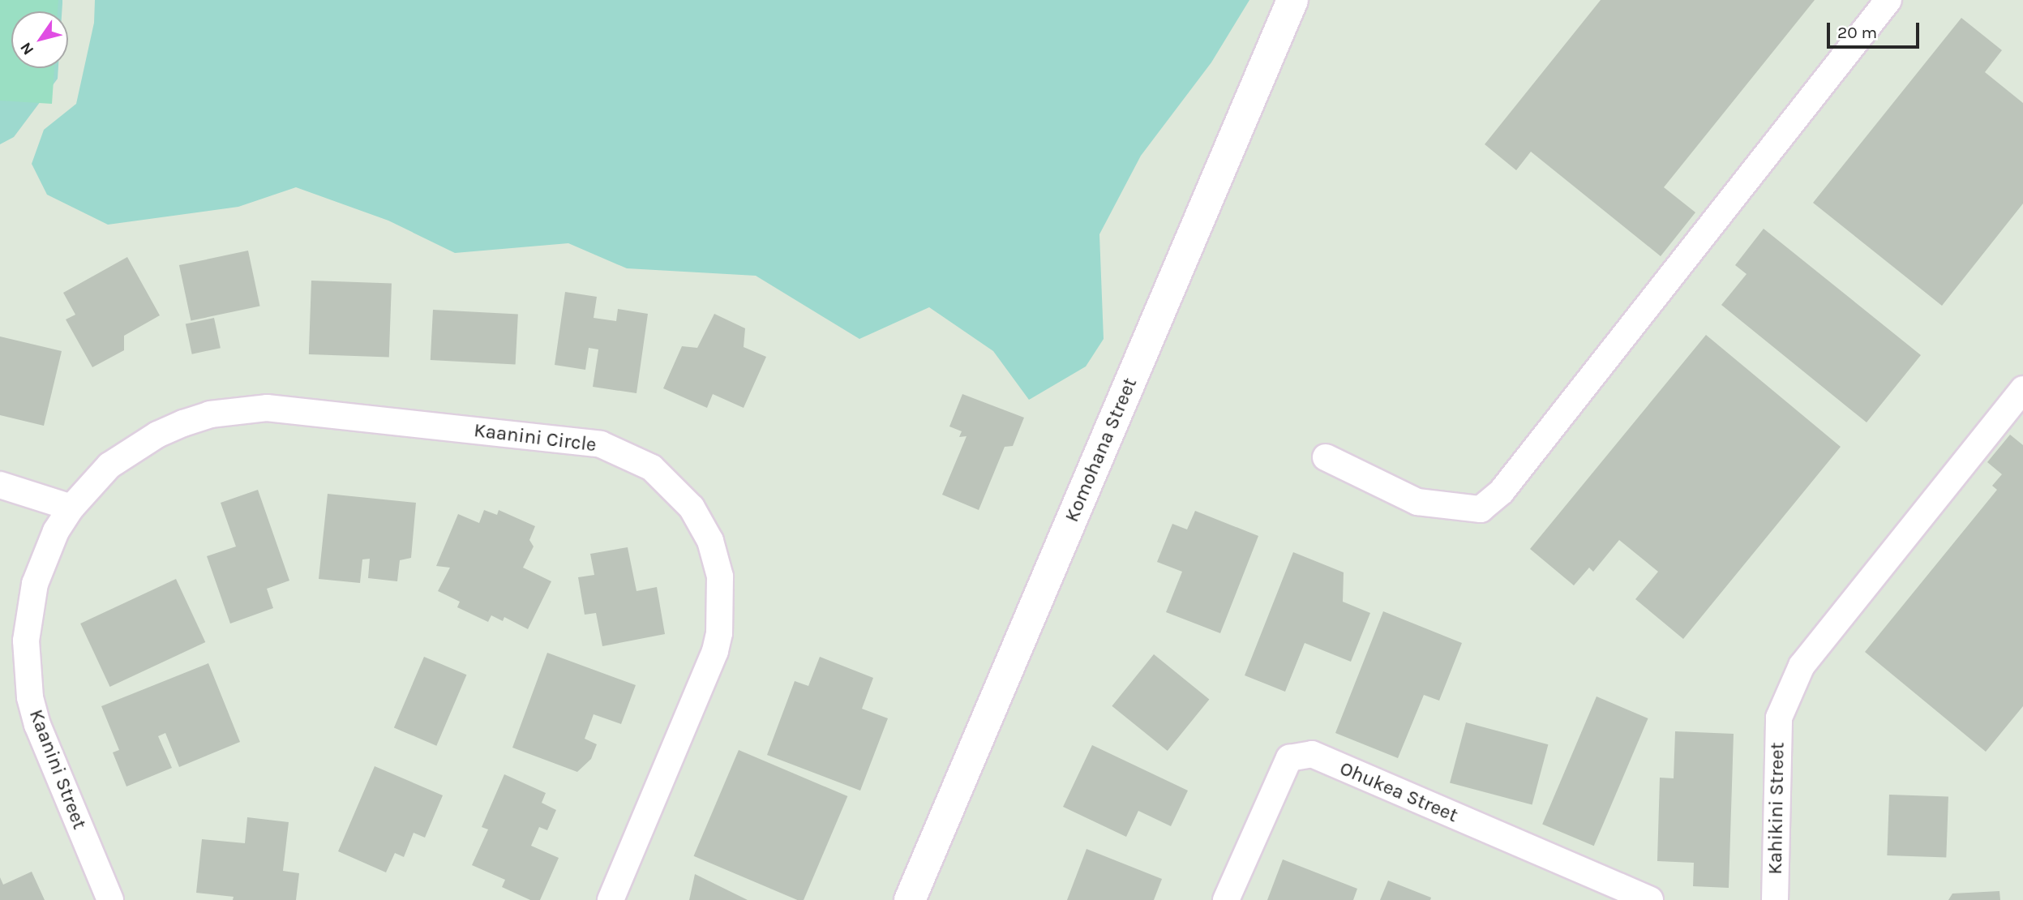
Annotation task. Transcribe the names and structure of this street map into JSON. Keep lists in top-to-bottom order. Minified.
{"streets":{"main road":["Komohana Street"],"street":["Kaanini Circle","Kaanini Street","Ohukea Street","Kahikini Street"]},"crossings":[["Kaanini Circle","Kaanini Street"]],"scale_bar":"20 m","north":"bottom left"}
